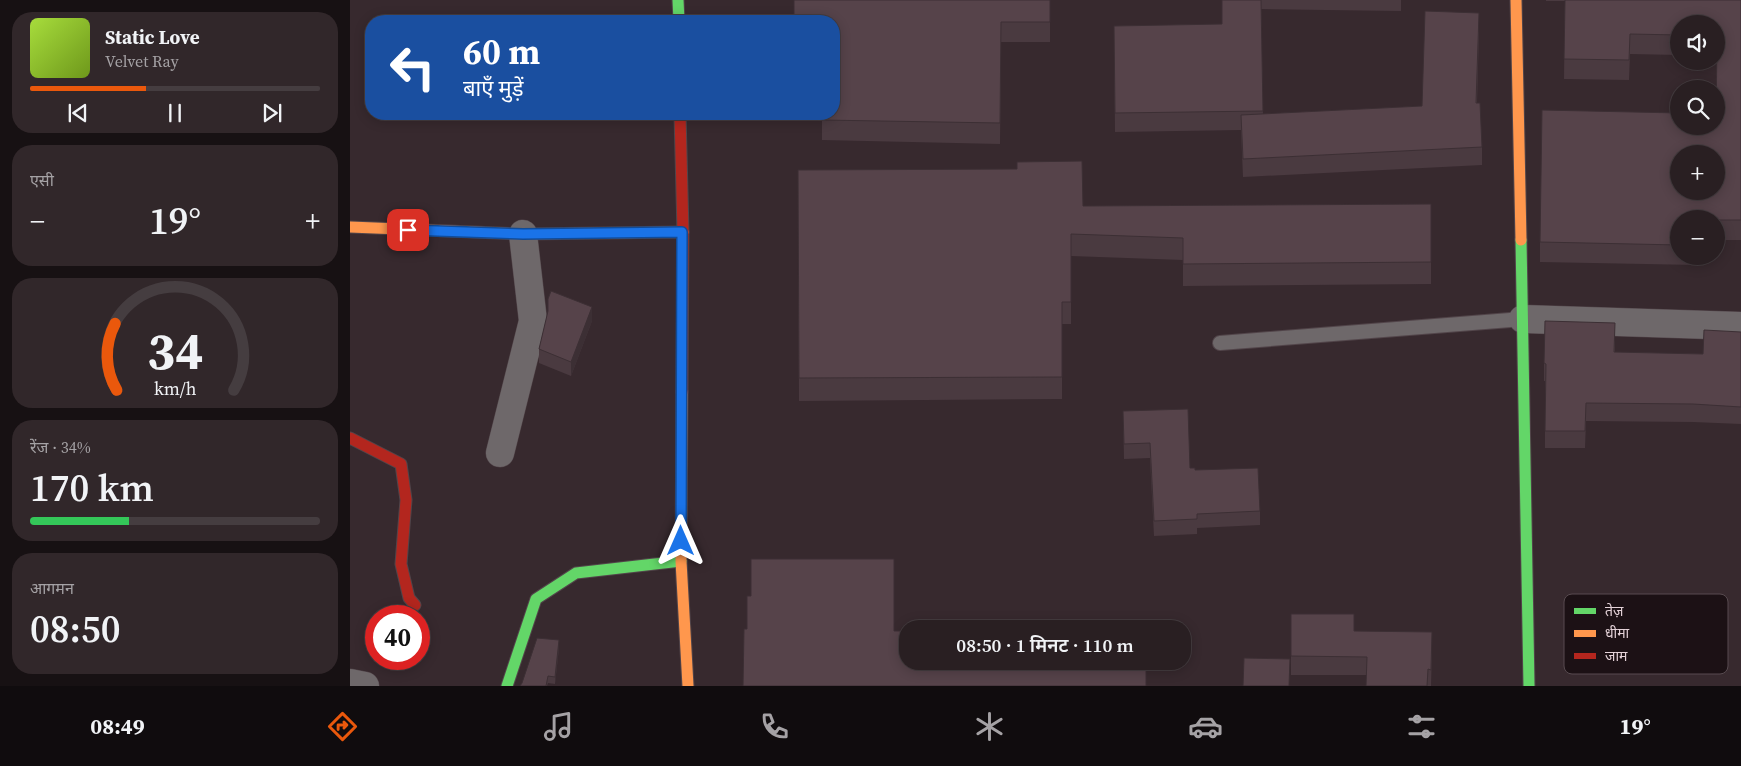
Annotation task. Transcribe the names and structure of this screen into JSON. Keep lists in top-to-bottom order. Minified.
{"legend":["तेज़","धीमा","जाम"],"page":{"map_buttons":["+","−"],"turn":["60 m","बाएँ मुड़ें"],"song":["Static Love","Velvet Ray"],"tile":["एसी",["रेंज · 34%","170 km"],["आगमन","08:50"]],"heat":["−","19°","+"],"limit":"40","trip":"08:50 · 1 मिनट · 110 m","tabs":["08:49","19°"],"gauge":["34","km/h"]}}
